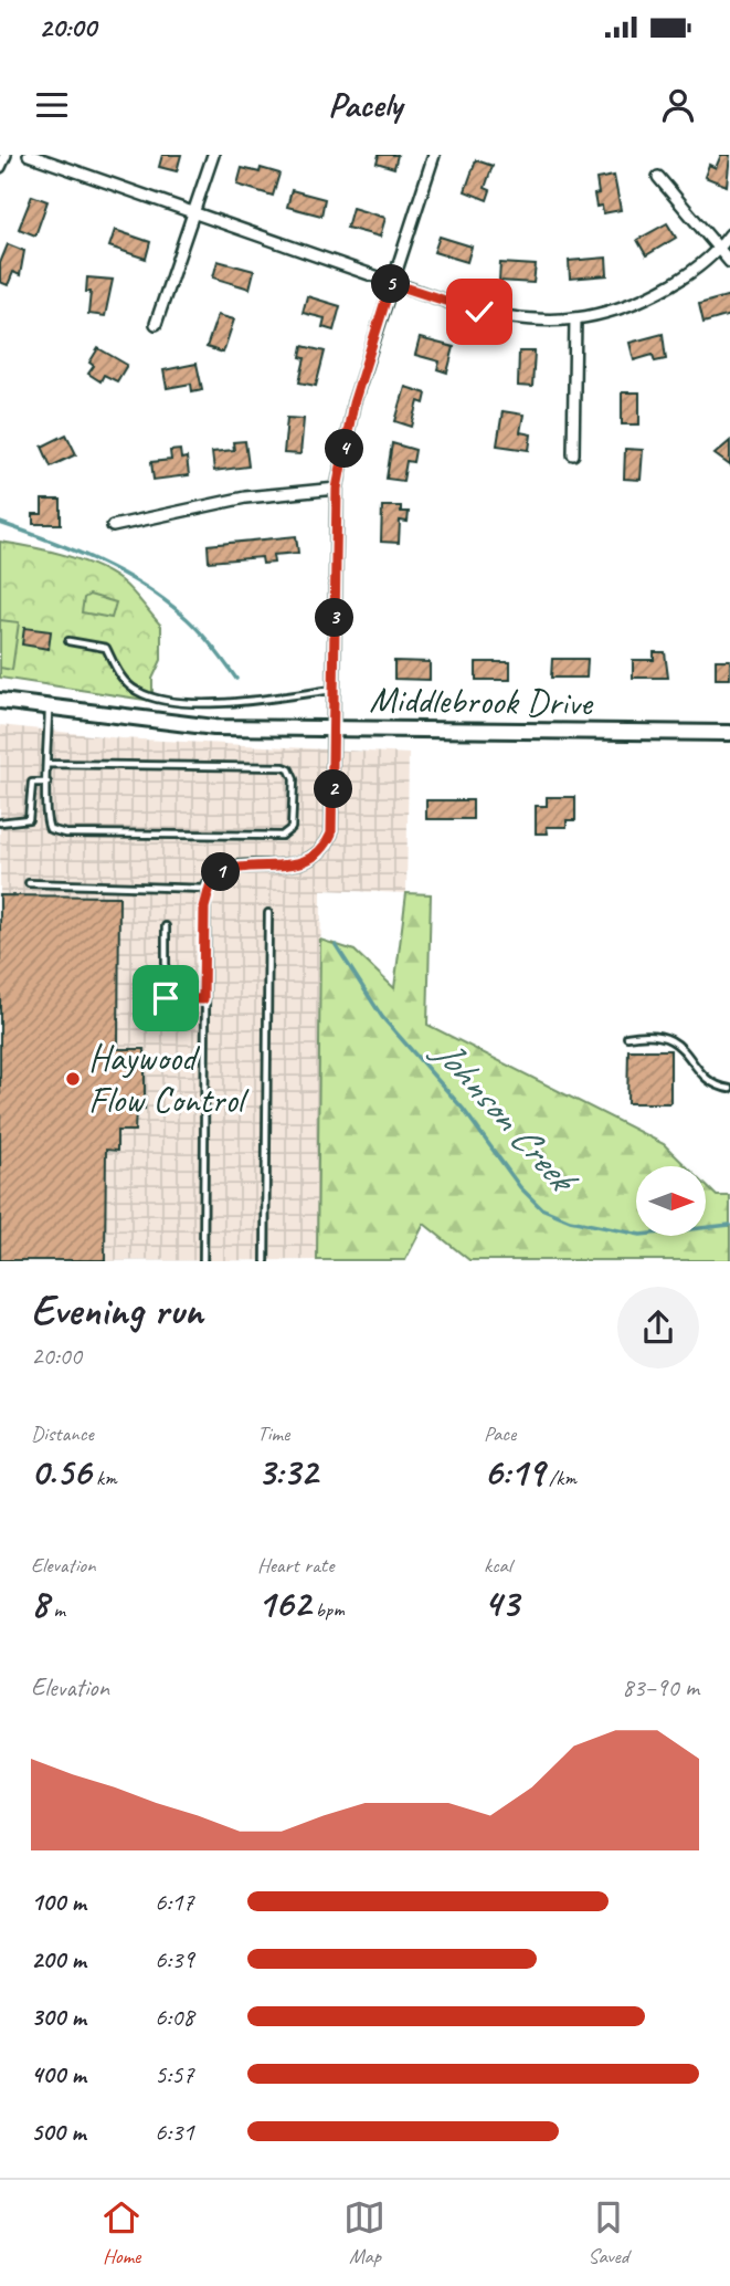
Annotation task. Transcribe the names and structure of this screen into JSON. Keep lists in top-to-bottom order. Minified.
{"streets":{"street":["Middlebrook Drive"]},"water":["Johnson Creek"],"places":["Haywood Flow Control"],"north":"right","page":{"status":"20:00","header":"Pacely","pins":["5","4","3","2","1"],"heading":["Evening run","20:00"],"stats":[["Distance","0.56 km"],["Time","3:32"],["Pace","6:19 /km"],["Elevation","8 m"],["Heart rate","162 bpm"],["kcal","43"]],"chart":["Elevation","83–90 m"],"list":[{"name":"100 m","note":"6:17"},{"name":"200 m","note":"6:39"},{"name":"300 m","note":"6:08"},{"name":"400 m","note":"5:57"},{"name":"500 m","note":"6:31"}],"tabs":["Home","Map","Saved"]}}
